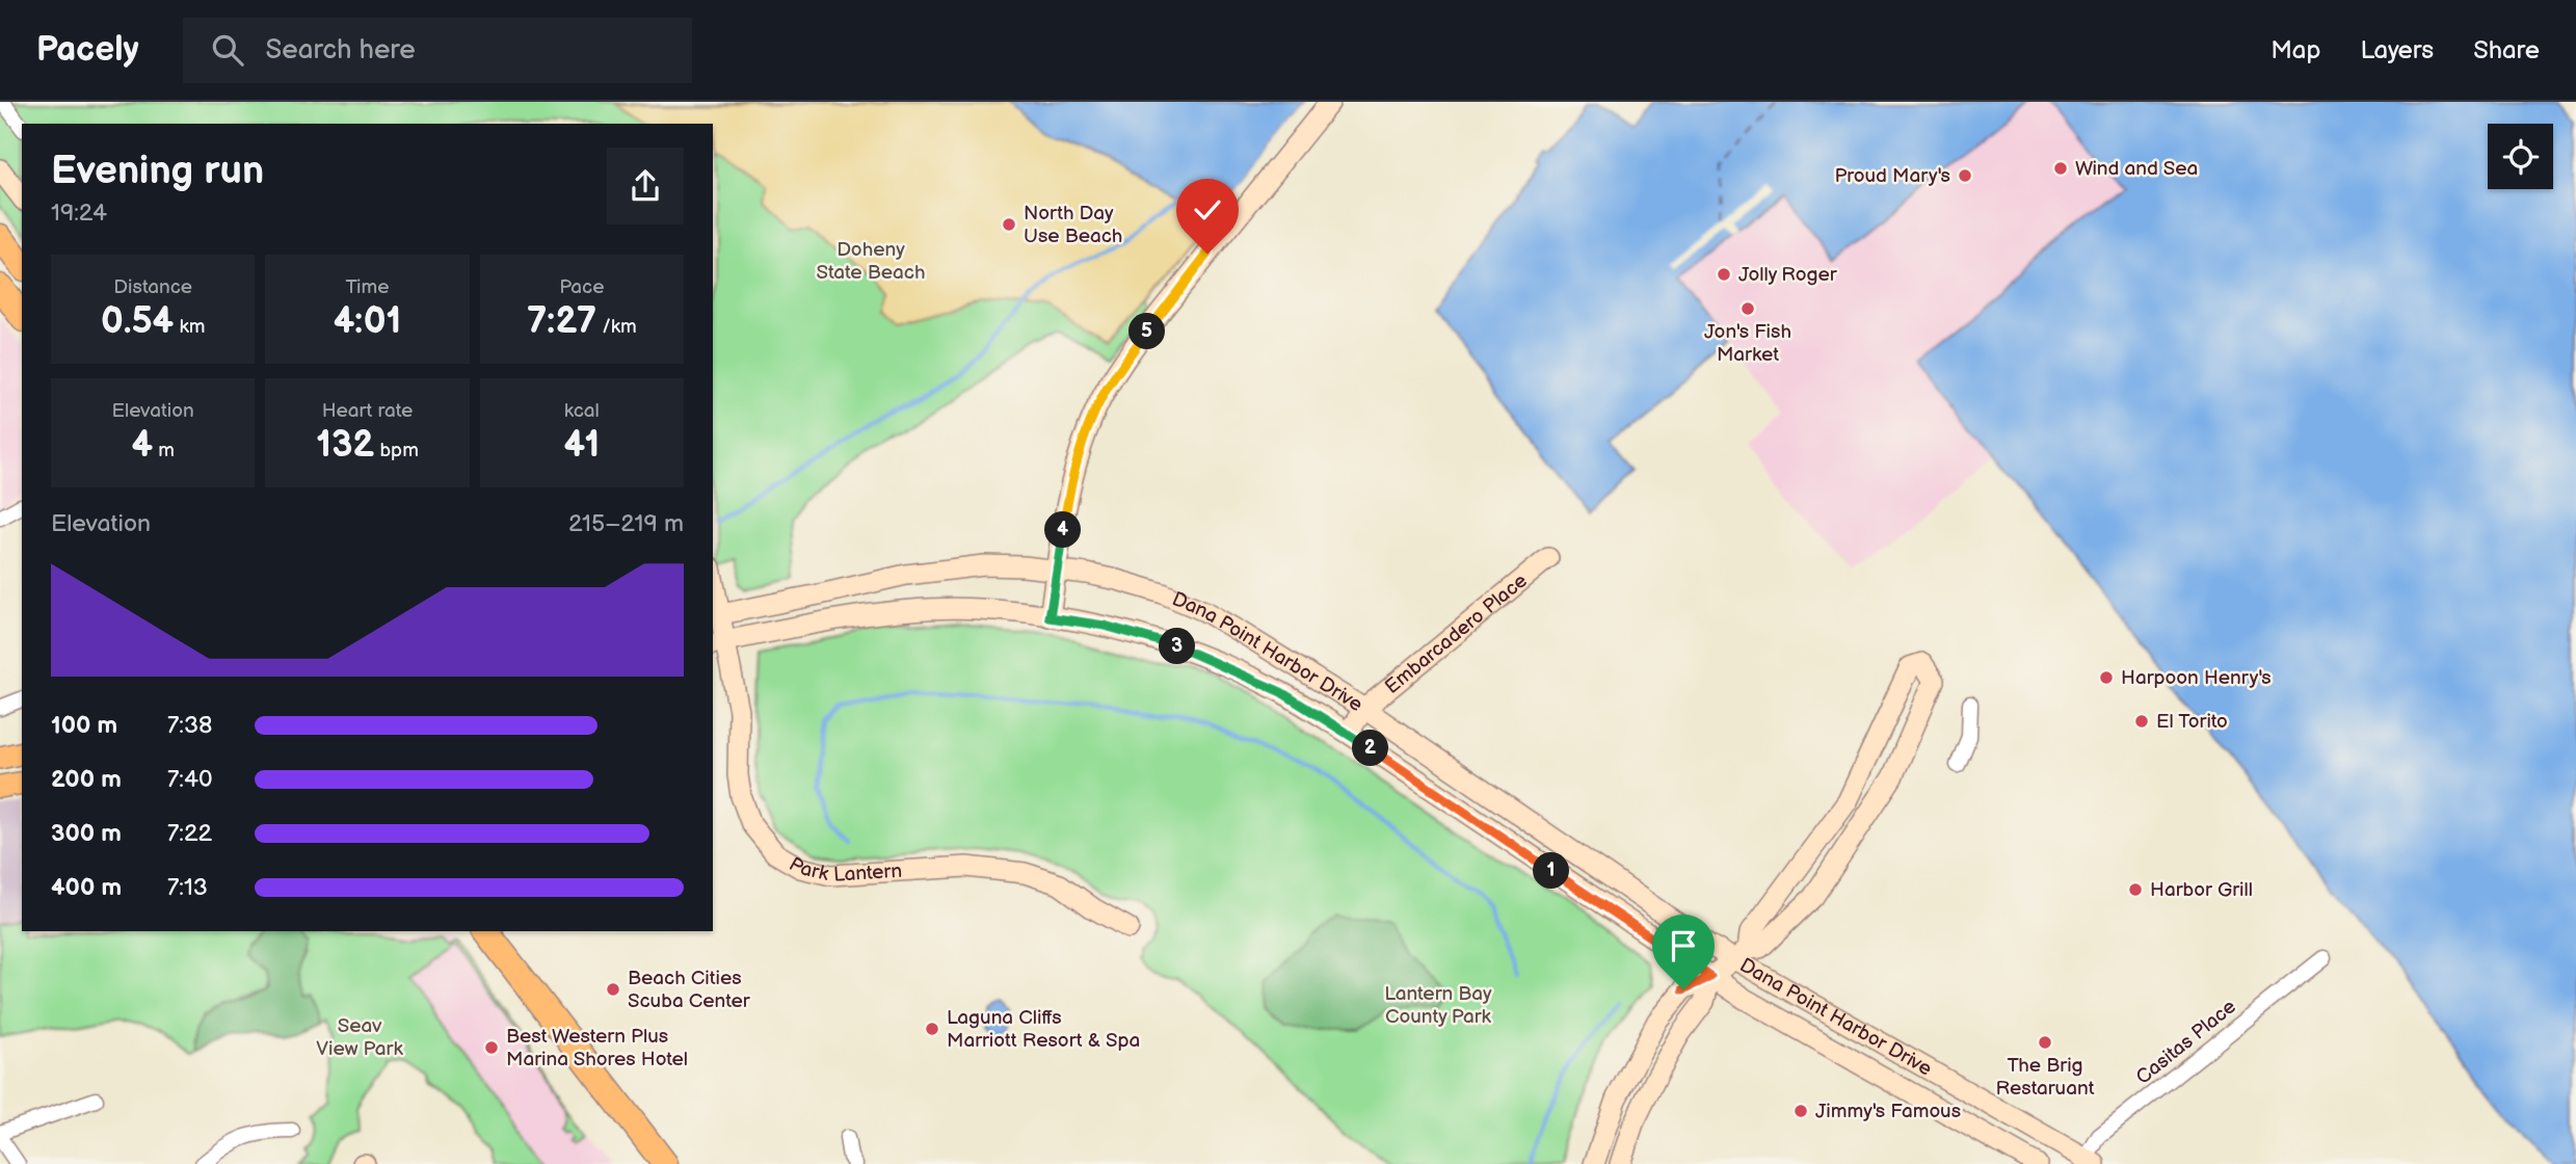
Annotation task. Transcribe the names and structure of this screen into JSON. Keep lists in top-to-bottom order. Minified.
{"streets":{"street":["Embarcadero Place","Dana Point Harbor Drive","Park Lantern","Casitas Place"]},"crossings":[["Embarcadero Place","Dana Point Harbor Drive"],["Dana Point Harbor Drive","Park Lantern"],["Dana Point Harbor Drive","Casitas Place"]],"parks":["Doheny State Beach","Lantern Bay County Park","Seav View Park"],"places":["Wind and Sea","Proud Mary's","North Day Use Beach","Jolly Roger","Jon's Fish Market","Harpoon Henry's","El Torito","Harbor Grill","Beach Cities Scuba Center","Laguna Cliffs Marriott Resort & Spa","The Brig Restaruant","Best Western Plus Marina Shores Hotel","Jimmy's Famous"],"page":{"header":"Pacely","search":"Search here","nav":["Map","Layers","Share"],"heading":["Evening run","19:24"],"stats":[["Distance","0.54 km"],["Time","4:01"],["Pace","7:27 /km"],["Elevation","4 m"],["Heart rate","132 bpm"],["kcal","41"]],"pins":["5","4","3","2","1"],"chart":["Elevation","215–219 m"],"list":[{"name":"100 m","note":"7:38"},{"name":"200 m","note":"7:40"},{"name":"300 m","note":"7:22"},{"name":"400 m","note":"7:13"}]}}
